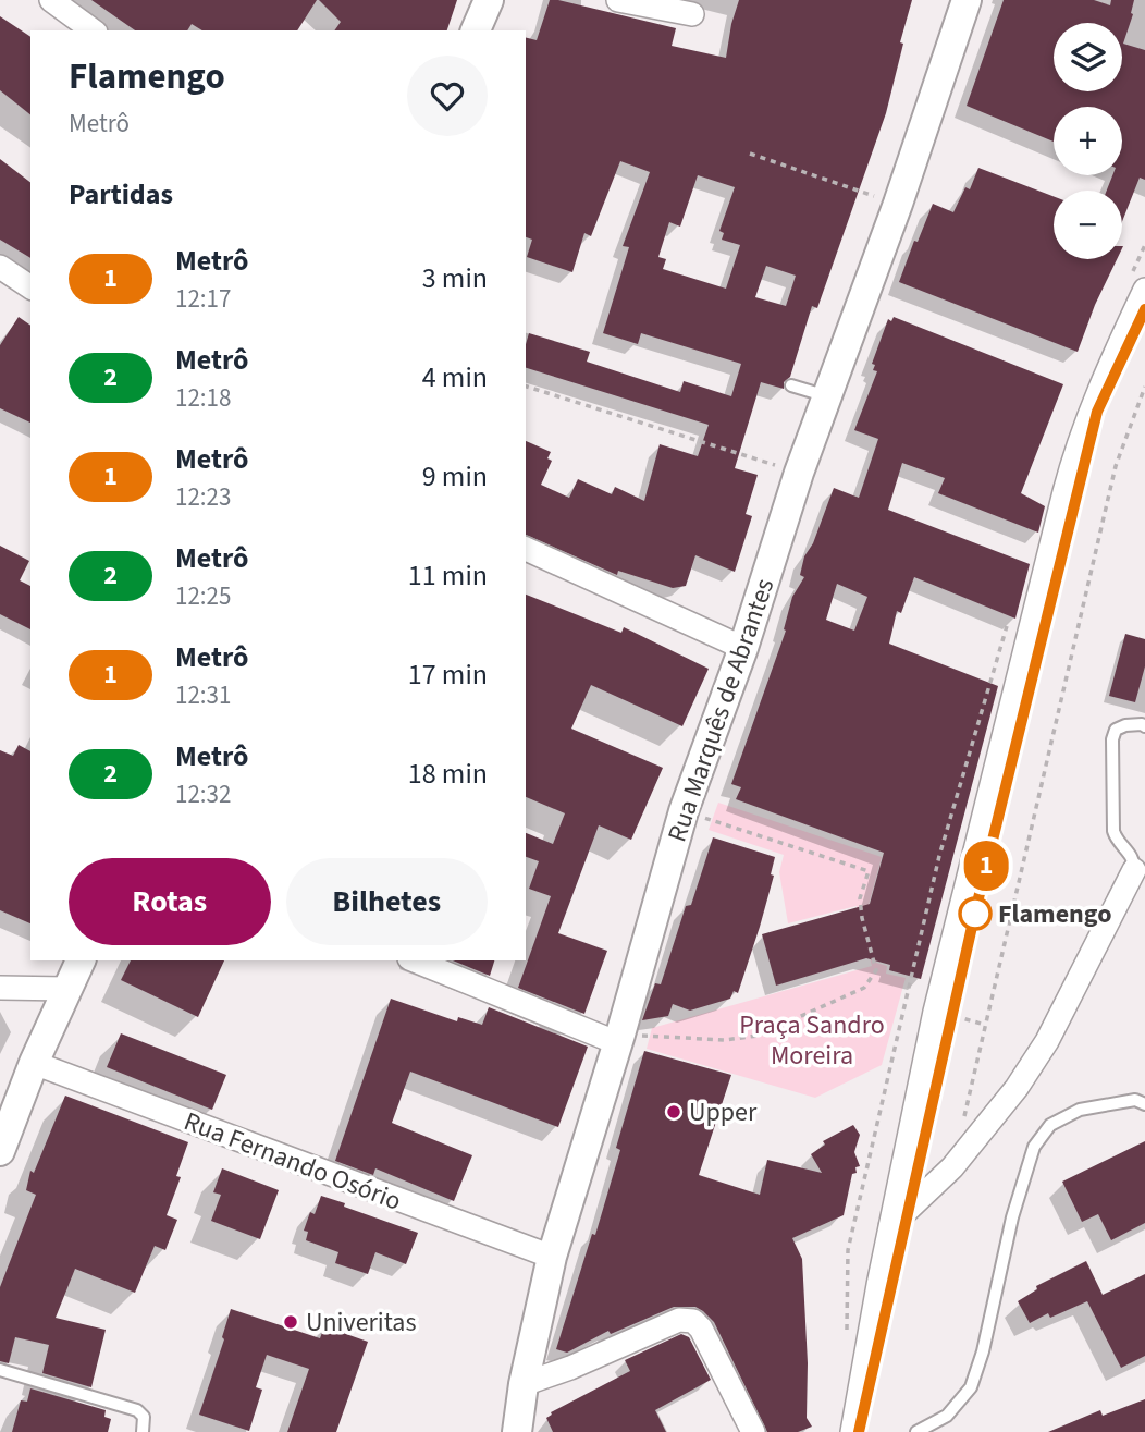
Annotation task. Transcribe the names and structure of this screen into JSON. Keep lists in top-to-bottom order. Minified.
{"streets":{"street":["Rua Marquês de Abrantes","Rua Fernando Osório"]},"crossings":[["Rua Marquês de Abrantes","Rua Fernando Osório"]],"parks":["Praça Sandro Moreira"],"places":["Flamengo","Upper","Univeritas"],"lines":["metro line 1"],"page":{"on_map":"1","map_buttons":["+","−"],"heading":[["Flamengo","Metrô"],"Partidas"],"list":[{"mark":"1","name":"Metrô","note":"12:17","value":"3 min"},{"mark":"2","name":"Metrô","note":"12:18","value":"4 min"},{"mark":"1","name":"Metrô","note":"12:23","value":"9 min"},{"mark":"2","name":"Metrô","note":"12:25","value":"11 min"},{"mark":"1","name":"Metrô","note":"12:31","value":"17 min"},{"mark":"2","name":"Metrô","note":"12:32","value":"18 min"}],"buttons":["Rotas","Bilhetes"]}}
